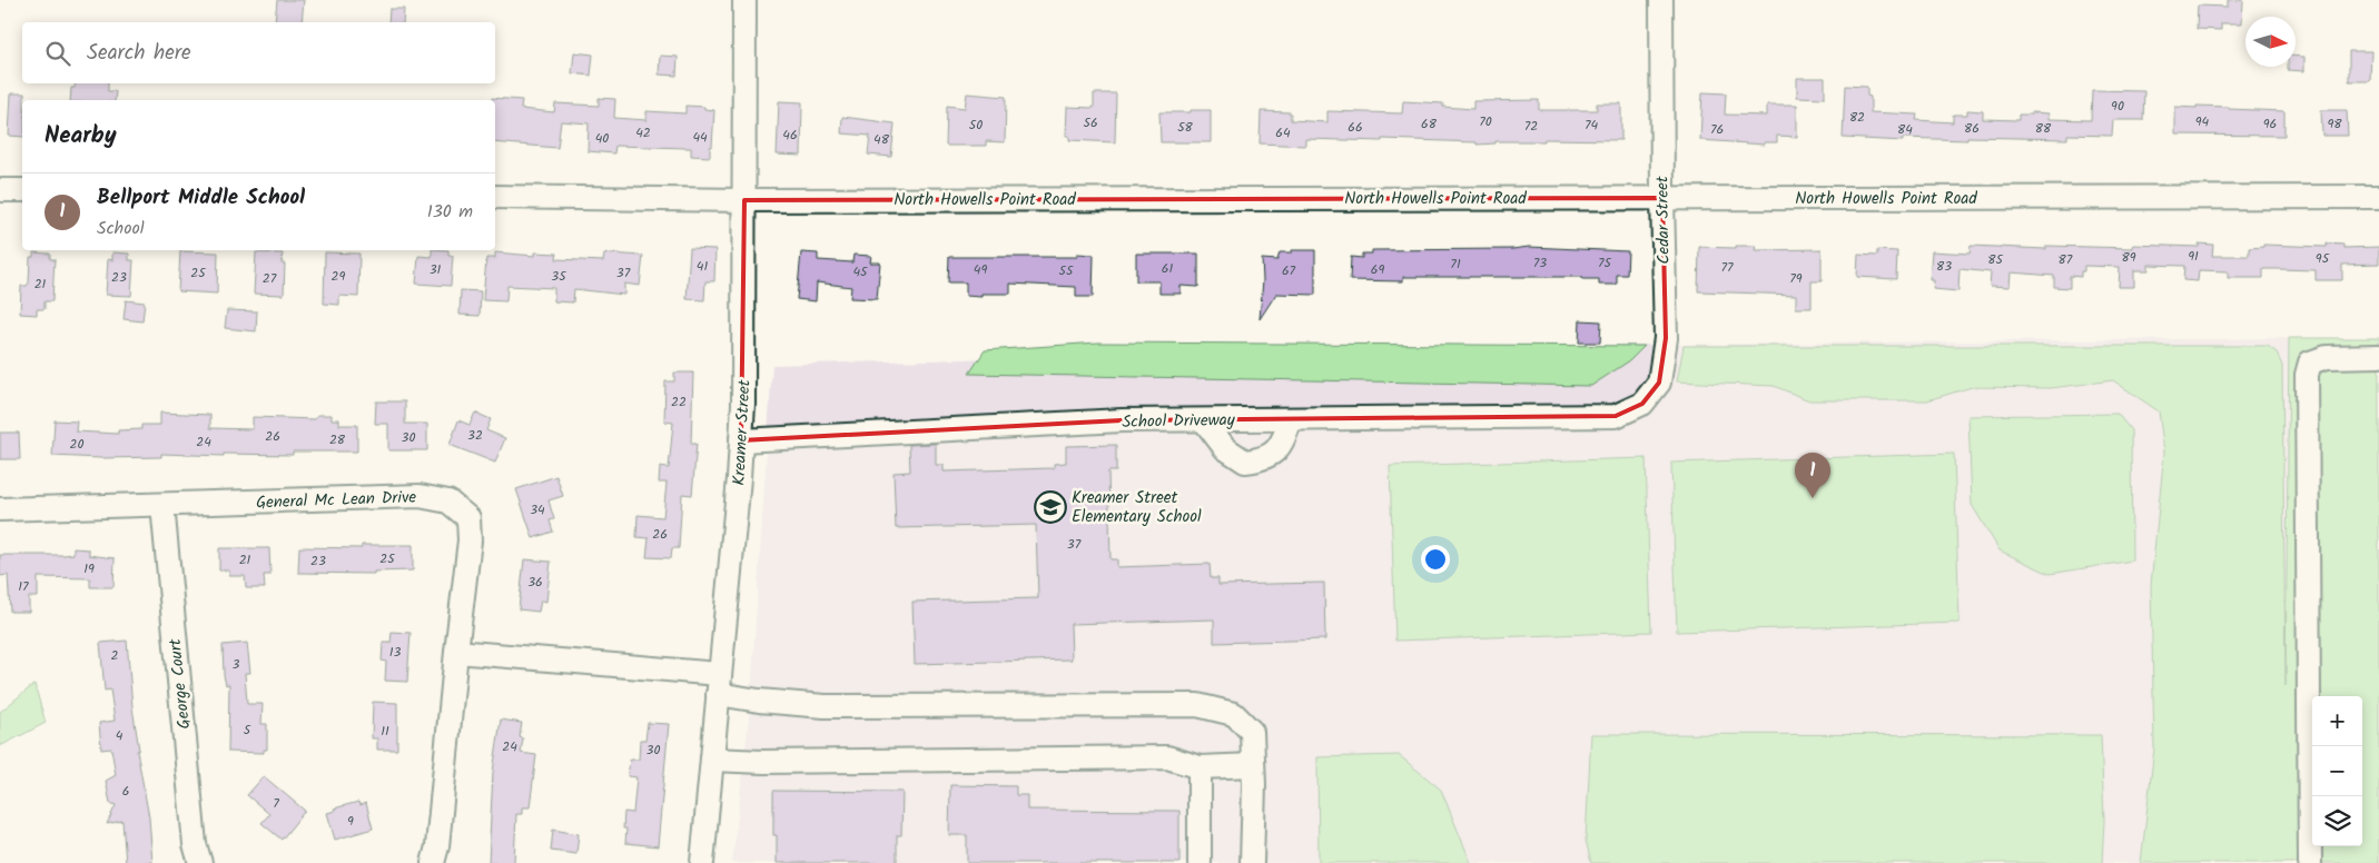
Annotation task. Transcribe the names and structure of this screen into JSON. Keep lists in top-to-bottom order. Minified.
{"streets":{"street":["North Howells Point Road","Cedar Street","School Driveway","Kreamer Street","General Mc Lean Drive","George Court"]},"crossings":[["North Howells Point Road","Cedar Street"],["North Howells Point Road","Kreamer Street"],["Cedar Street","School Driveway"],["School Driveway","Kreamer Street"],["General Mc Lean Drive","George Court"]],"places":{"school or university":["Kreamer Street Elementary School"]},"house_numbers":["90","82","70","94","56","68","96","98","50","74","72","58","66","86","88","76","84","42","64","46","44","40","48","91","89","95","85","87","73","75","71","41","83","77","61","31","49","69","55","67","45","25","37","29","35","23","27","79","21","22","32","26","30","28","24","20","34","26","37","25","21","23","19","36","17","13","2","3","5","11","4","24","30","6","7","9"],"north":"right","page":{"search":"Search here","heading":"Nearby","list":[{"mark":"1","name":"Bellport Middle School","note":"School","value":"130 m"}],"pins":"1","map_buttons":["+","−"]}}
